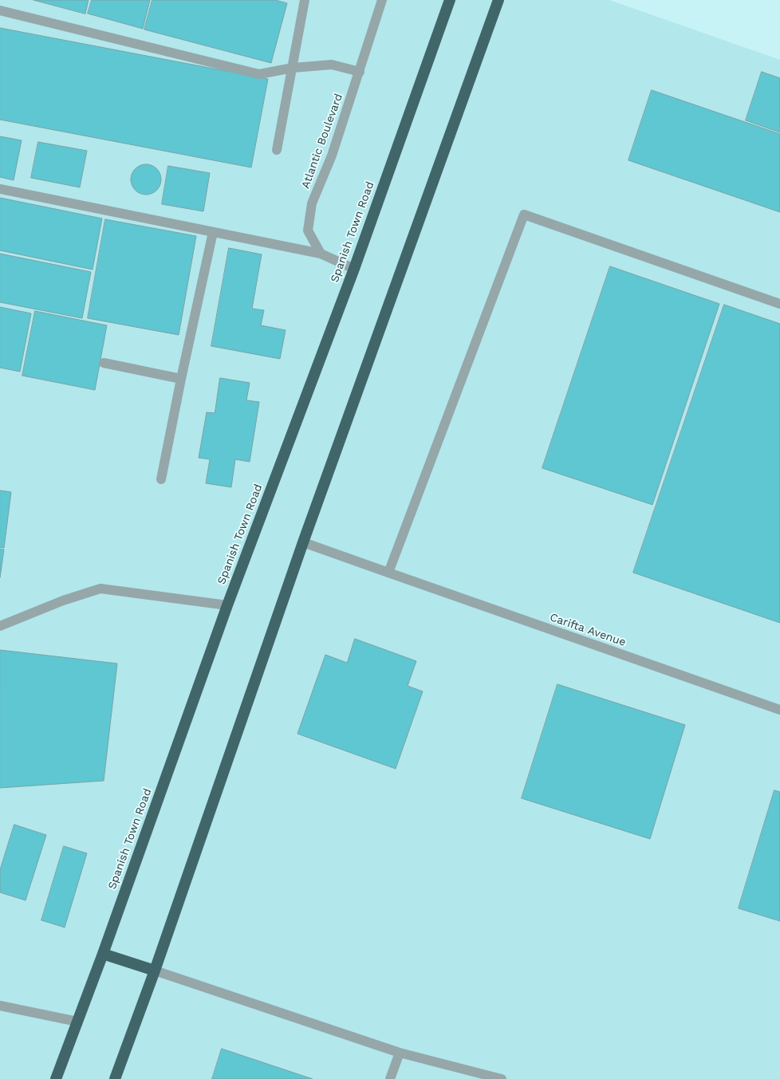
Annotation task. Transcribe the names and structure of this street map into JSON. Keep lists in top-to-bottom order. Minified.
{"streets":{"highway":["Spanish Town Road"],"street":["Atlantic Boulevard","Carifta Avenue"]}}
